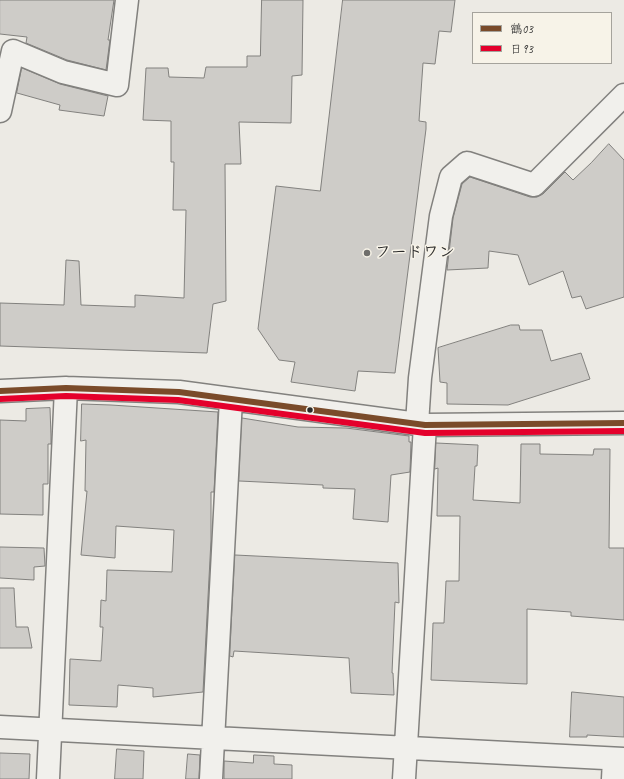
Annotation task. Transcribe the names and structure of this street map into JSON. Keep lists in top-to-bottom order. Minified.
{"places":["フードワン"],"lines":["transit line 鶴03","transit line 日93"],"legend":["鶴03","日93"]}
